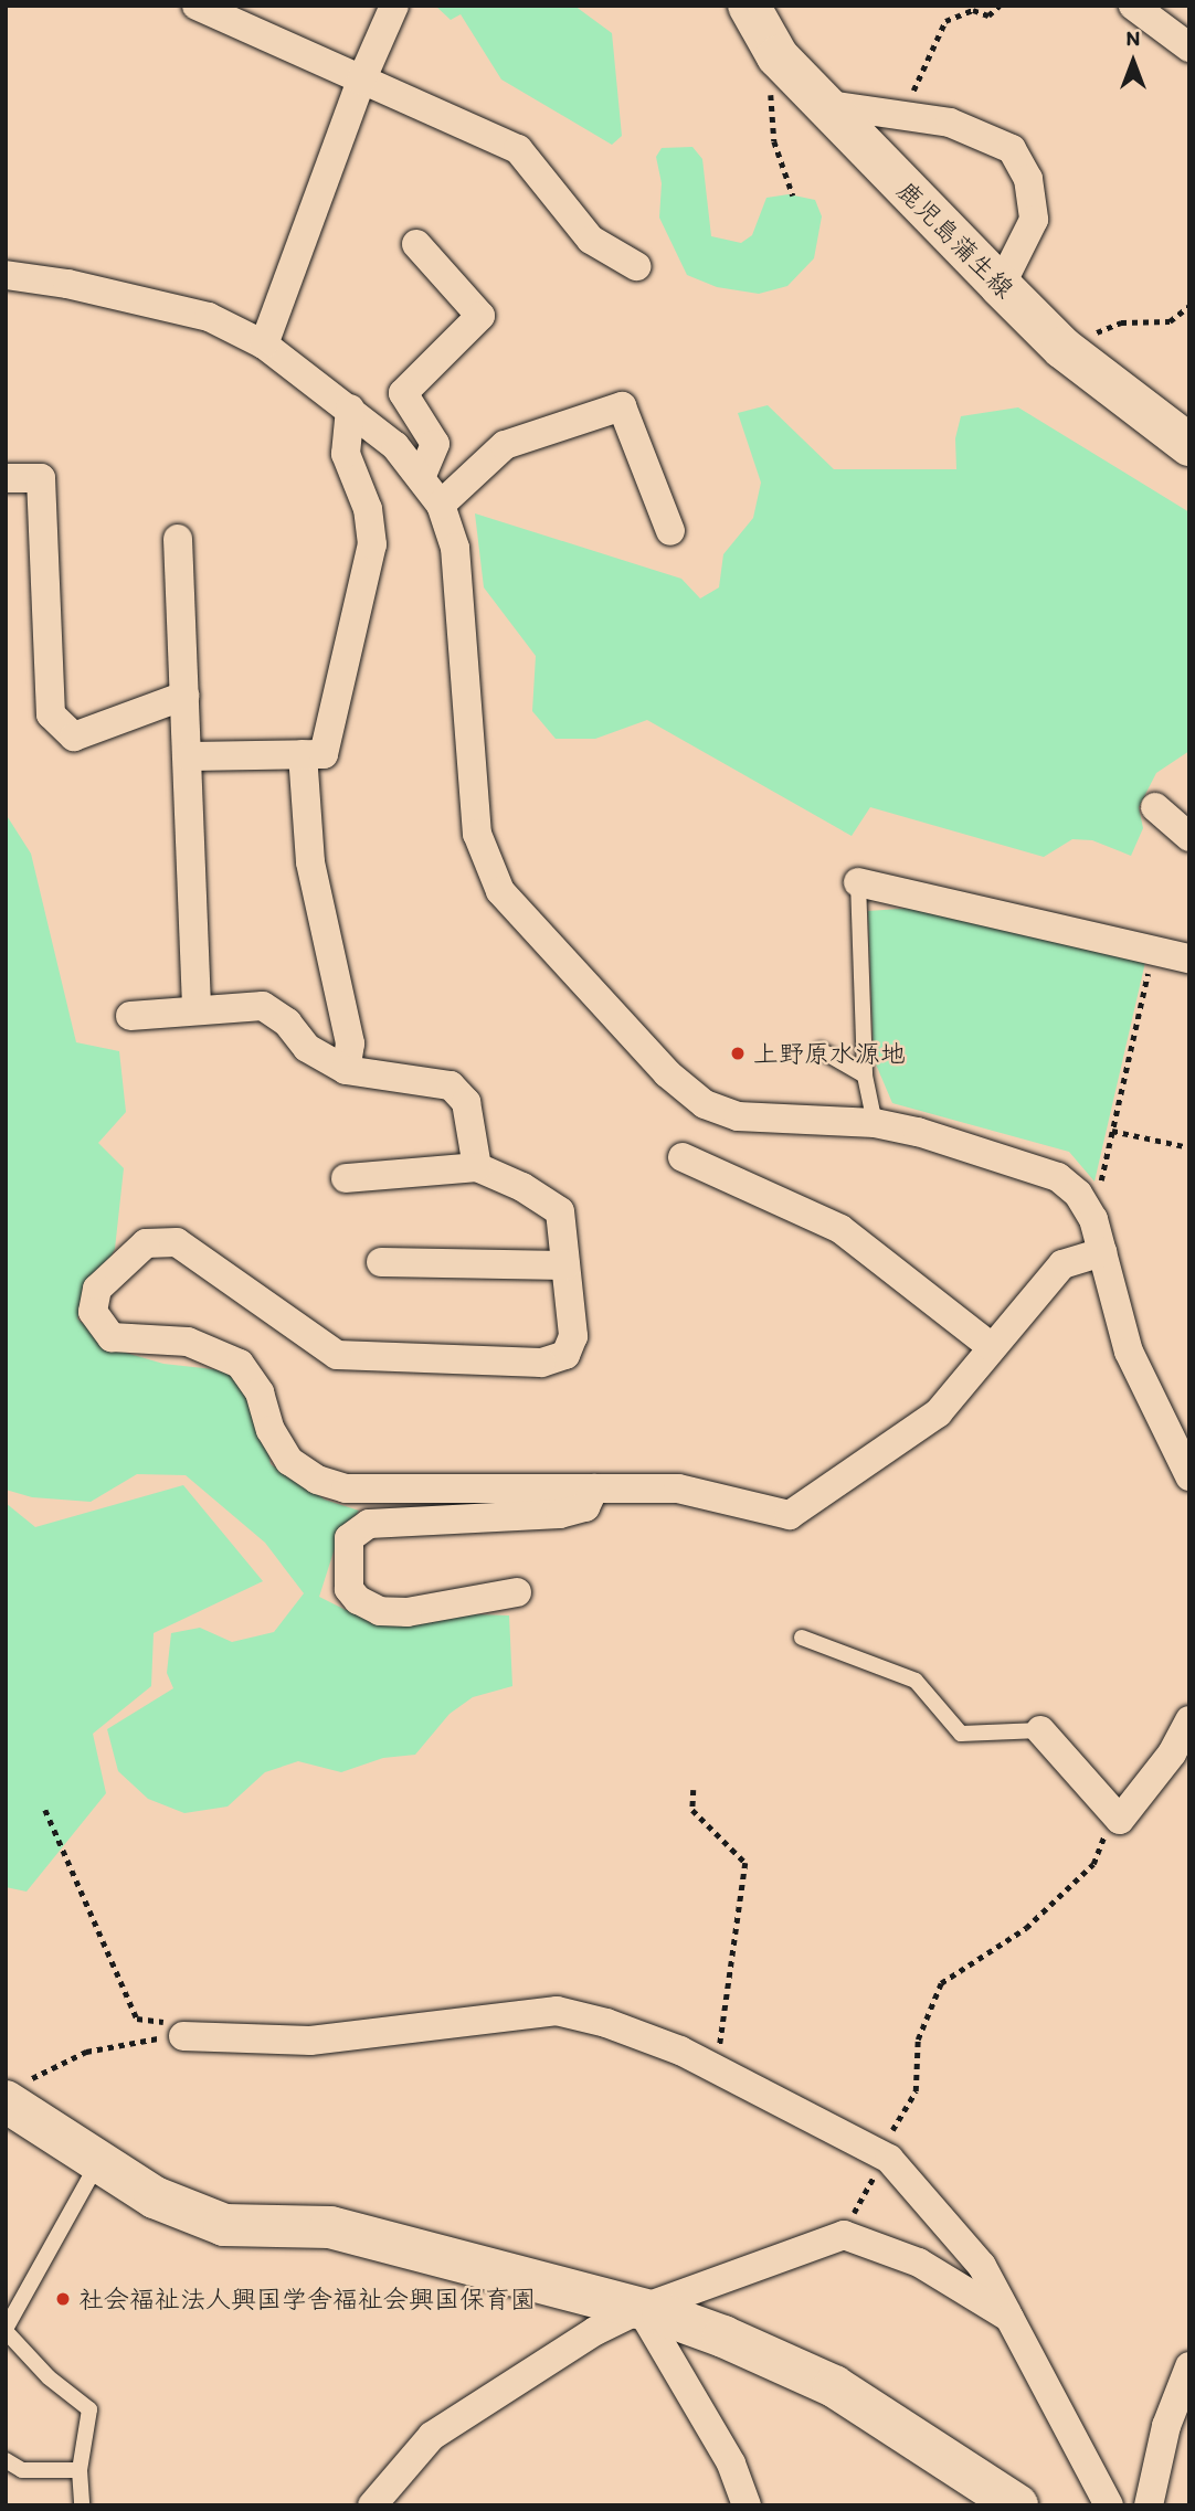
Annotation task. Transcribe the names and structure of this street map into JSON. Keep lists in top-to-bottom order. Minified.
{"streets":{"street":["鹿児島蒲生線"]},"places":["上野原水源地","社会福祉法人興国学舎福祉会興国保育園"],"north":"top"}
